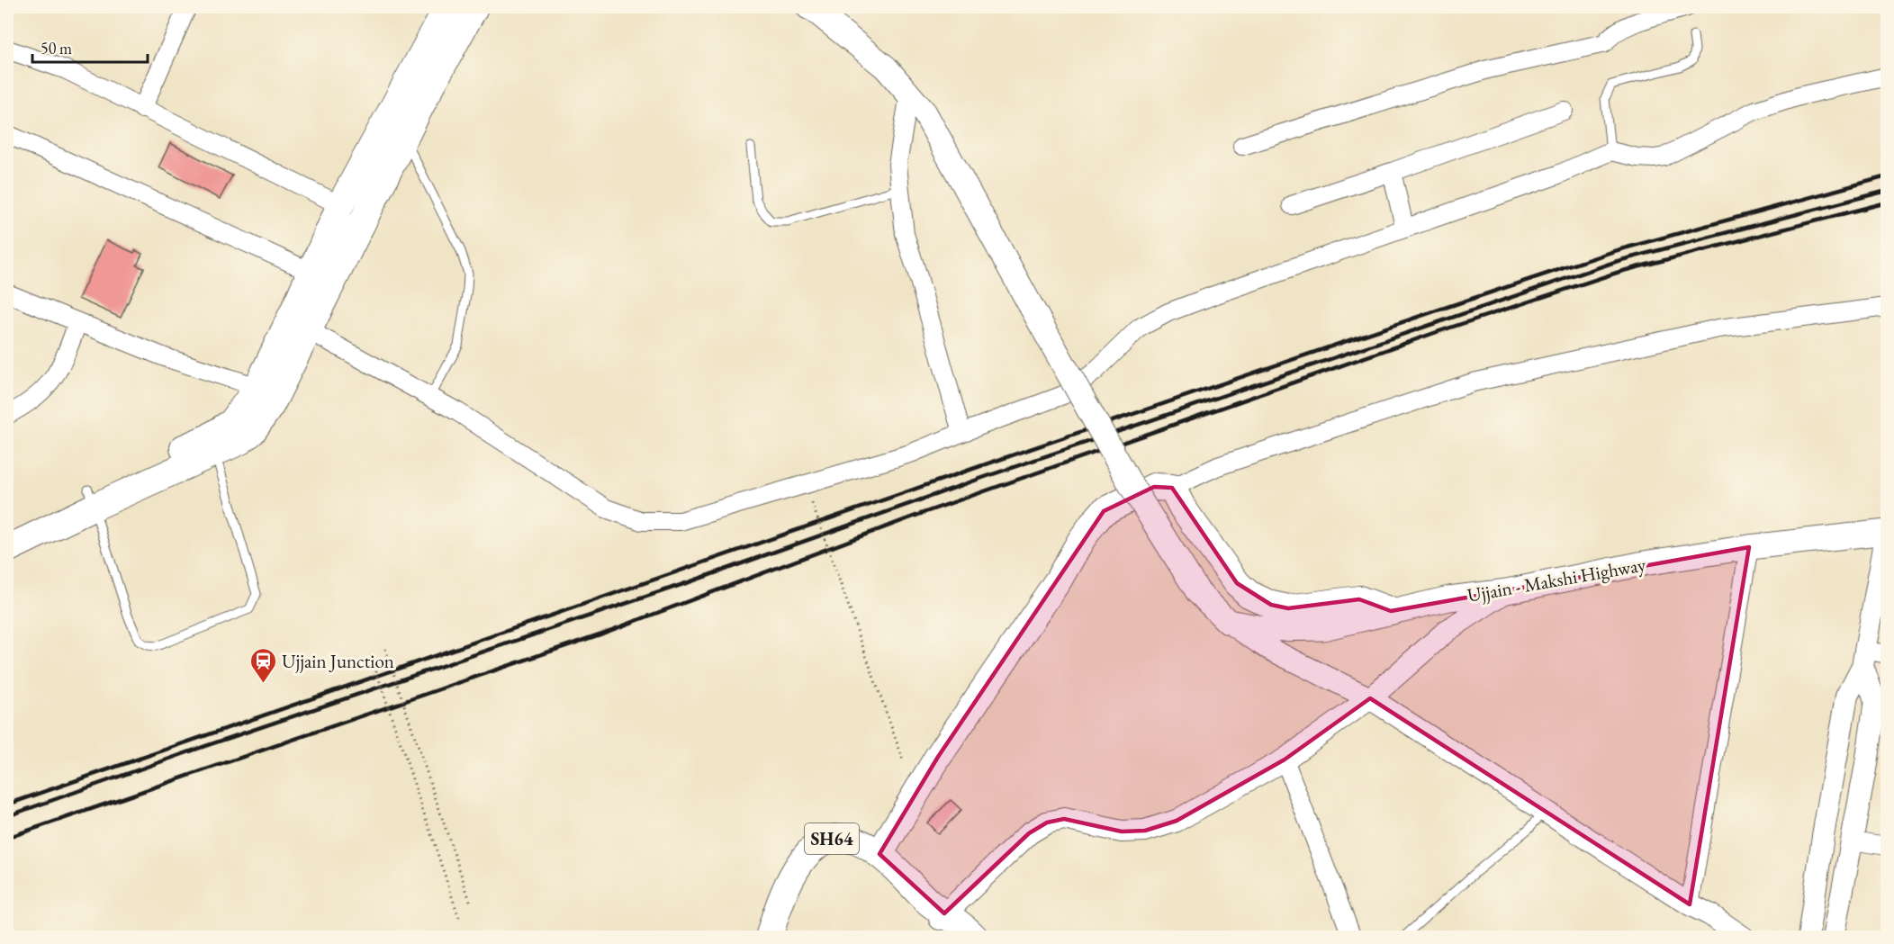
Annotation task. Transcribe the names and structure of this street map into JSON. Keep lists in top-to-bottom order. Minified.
{"streets":{"main road":["Ujjain - Makshi Highway","SH64"]},"places":{"station":["Ujjain Junction"]},"scale_bar":"50 m"}
